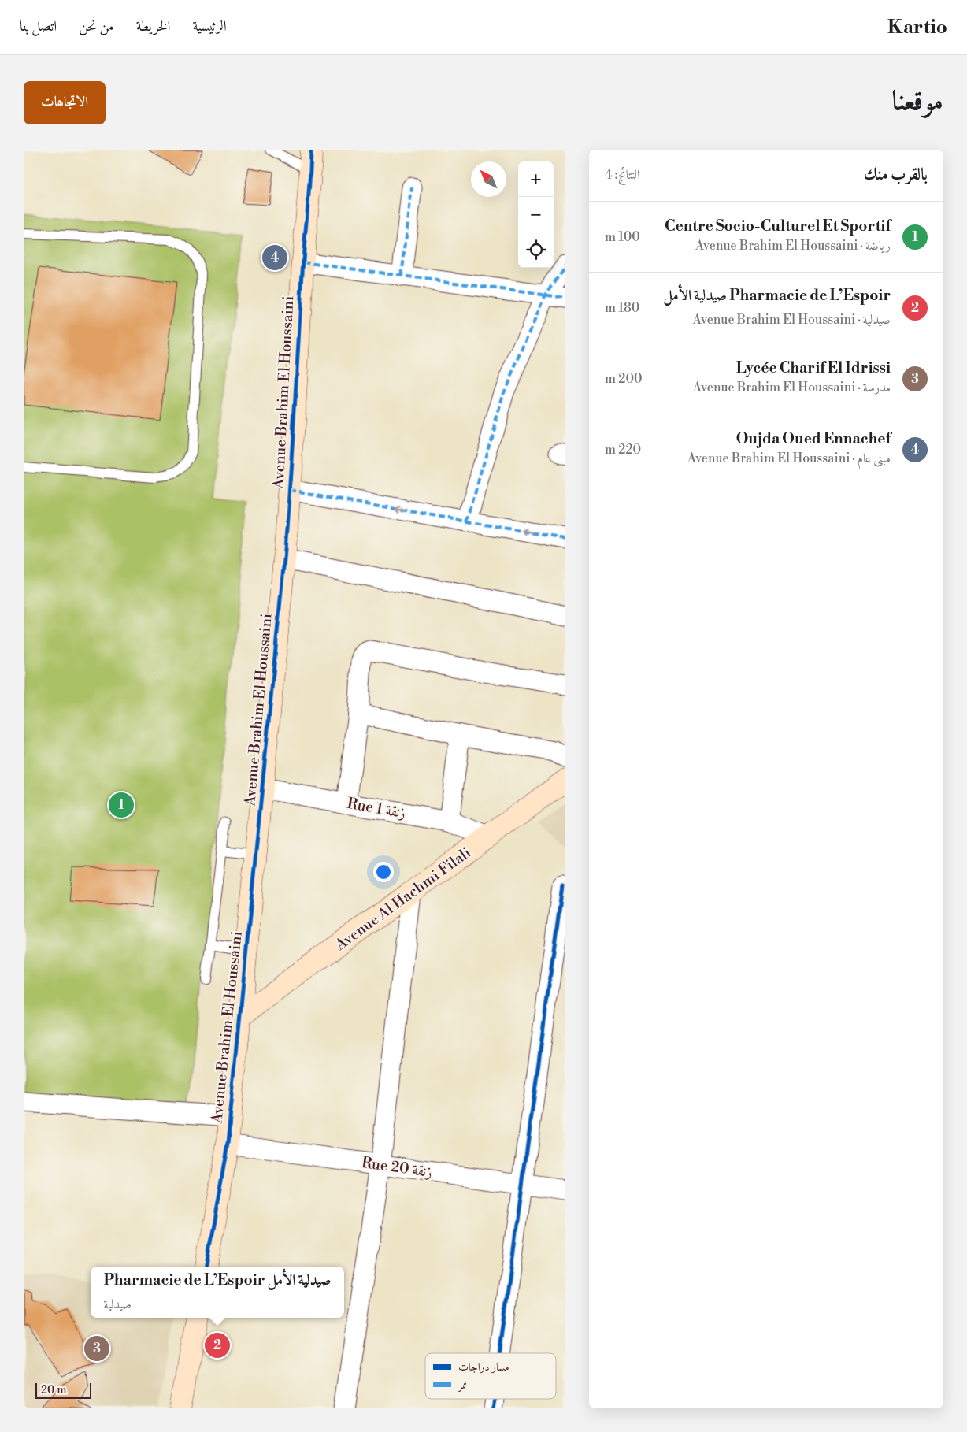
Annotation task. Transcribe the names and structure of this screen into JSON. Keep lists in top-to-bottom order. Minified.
{"streets":{"street":["Avenue Brahim El Houssaini","Rue 1 زنقة","Avenue Al Hachmi Filali","Rue 20 زنقة"]},"crossings":[["Avenue Brahim El Houssaini","Rue 1 زنقة"],["Avenue Brahim El Houssaini","Avenue Al Hachmi Filali"],["Avenue Brahim El Houssaini","Rue 20 زنقة"],["Rue 1 زنقة","Avenue Al Hachmi Filali"]],"legend":["مسار دراجات","ممر"],"scale_bar":"20 m","north":"top left","page":{"header":"Kartio","nav":["الرئيسية","الخريطة","من نحن","اتصل بنا"],"title":"موقعنا","buttons":"الاتجاهات","heading":["بالقرب منك","النتائج: 4"],"map_buttons":["+","−"],"list":[{"mark":"1","name":"Centre Socio-Culturel Et Sportif","note":"رياضة · Avenue Brahim El Houssaini","value":"100 m"},{"mark":"2","name":"Pharmacie de L’Espoir صيدلية الأمل","note":"صيدلية · Avenue Brahim El Houssaini","value":"180 m"},{"mark":"3","name":"Lycée Charif El Idrissi","note":"مدرسة · Avenue Brahim El Houssaini","value":"200 m"},{"mark":"4","name":"Oujda Oued Ennachef","note":"مبنى عام · Avenue Brahim El Houssaini","value":"220 m"}],"pins":["4","1","2","3"],"popup":["Pharmacie de L’Espoir صيدلية الأمل","صيدلية"],"scale":"20 m"}}
